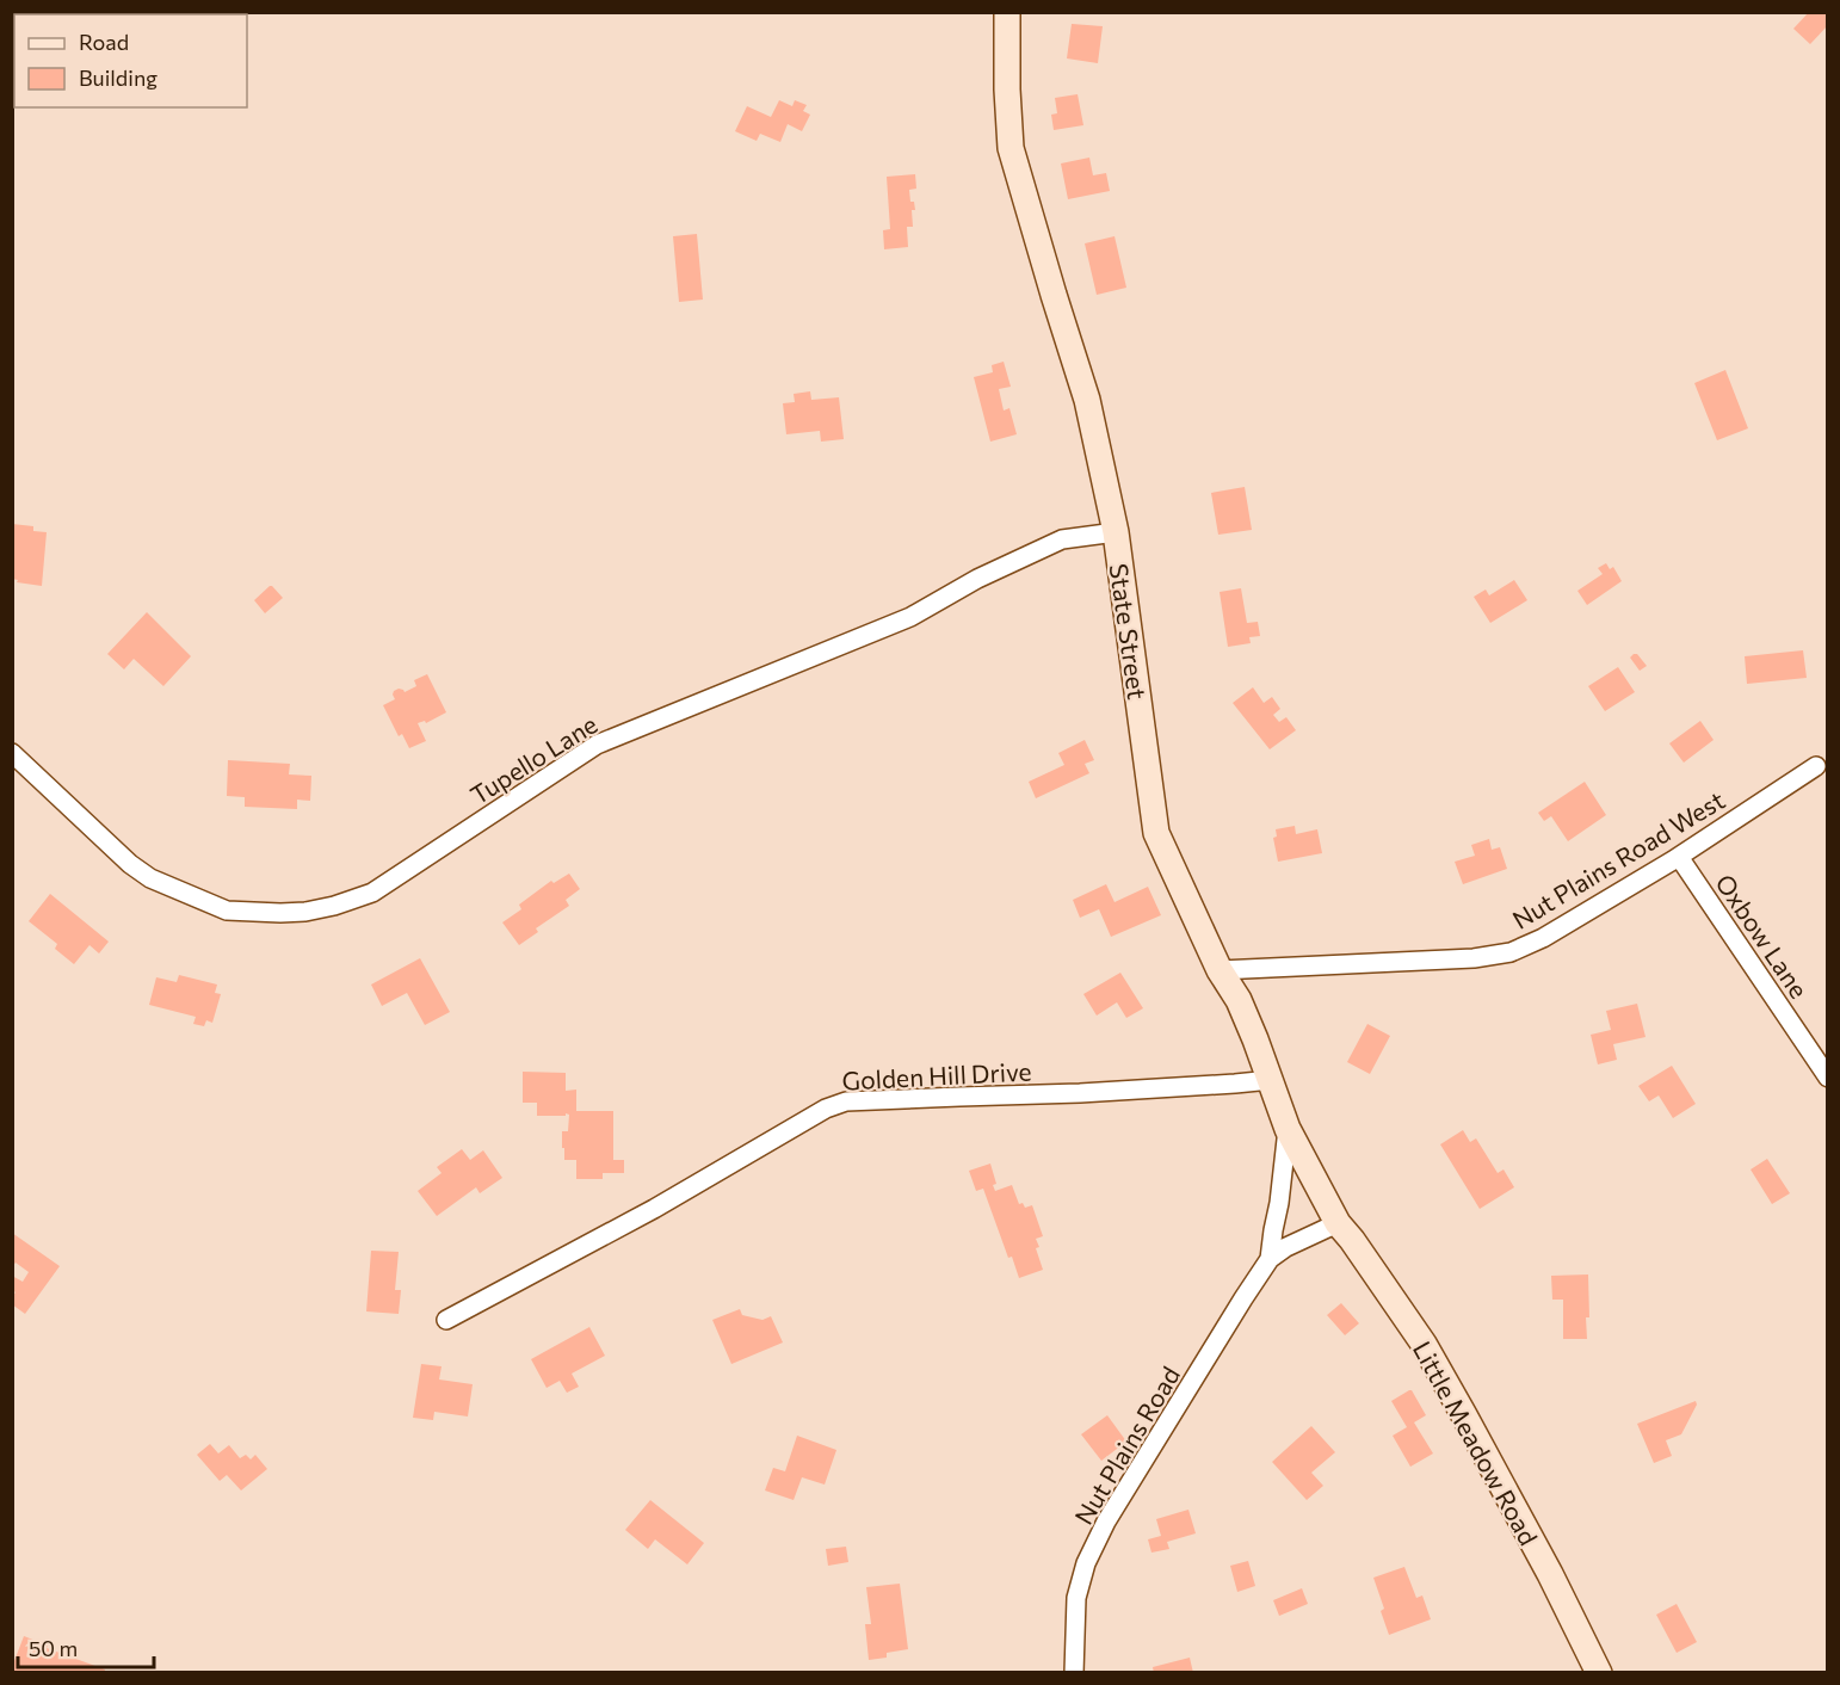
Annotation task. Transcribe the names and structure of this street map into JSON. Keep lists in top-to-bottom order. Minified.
{"streets":{"street":["State Street","Tupello Lane","Nut Plains Road West","Oxbow Lane","Golden Hill Drive","Little Meadow Road","Nut Plains Road"]},"crossings":[["State Street","Tupello Lane"],["State Street","Nut Plains Road West"],["State Street","Golden Hill Drive"],["State Street","Little Meadow Road"],["State Street","Nut Plains Road"],["Nut Plains Road West","Oxbow Lane"],["Little Meadow Road","Nut Plains Road"]],"legend":["Road","Building"],"scale_bar":"50 m"}
